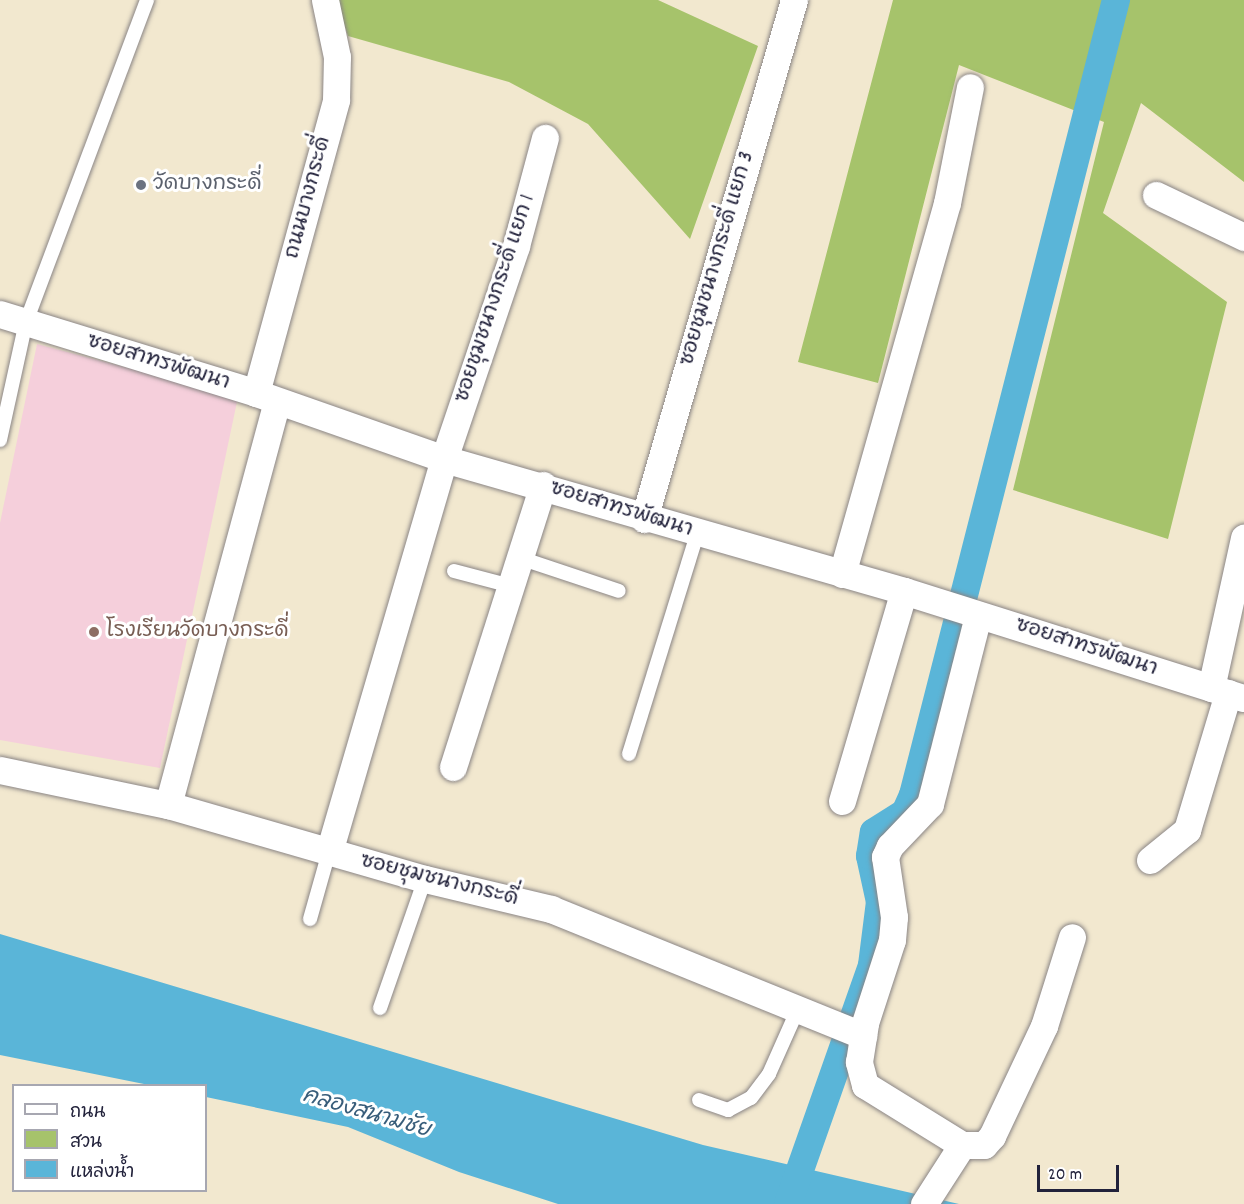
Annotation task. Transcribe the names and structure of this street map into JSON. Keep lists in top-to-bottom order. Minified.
{"streets":{"street":["ถนนบางกระดี่","ซอยชุมชนางกระดี่ แยก 3","ซอยชุมชนางกระดี่ แยก 1","ซอยสาทรพัฒนา","ซอยชุมชนางกระดี่"]},"crossings":[["ถนนบางกระดี่","ซอยสาทรพัฒนา"],["ถนนบางกระดี่","ซอยชุมชนางกระดี่"],["ซอยชุมชนางกระดี่ แยก 3","ซอยสาทรพัฒนา"],["ซอยชุมชนางกระดี่ แยก 1","ซอยสาทรพัฒนา"],["ซอยชุมชนางกระดี่ แยก 1","ซอยชุมชนางกระดี่"]],"water":["คลองสนามชัย"],"places":["วัดบางกระดี่","โรงเรียนวัดบางกระดี่"],"legend":["ถนน","สวน","แหล่งน้ำ"],"scale_bar":"20 m"}
